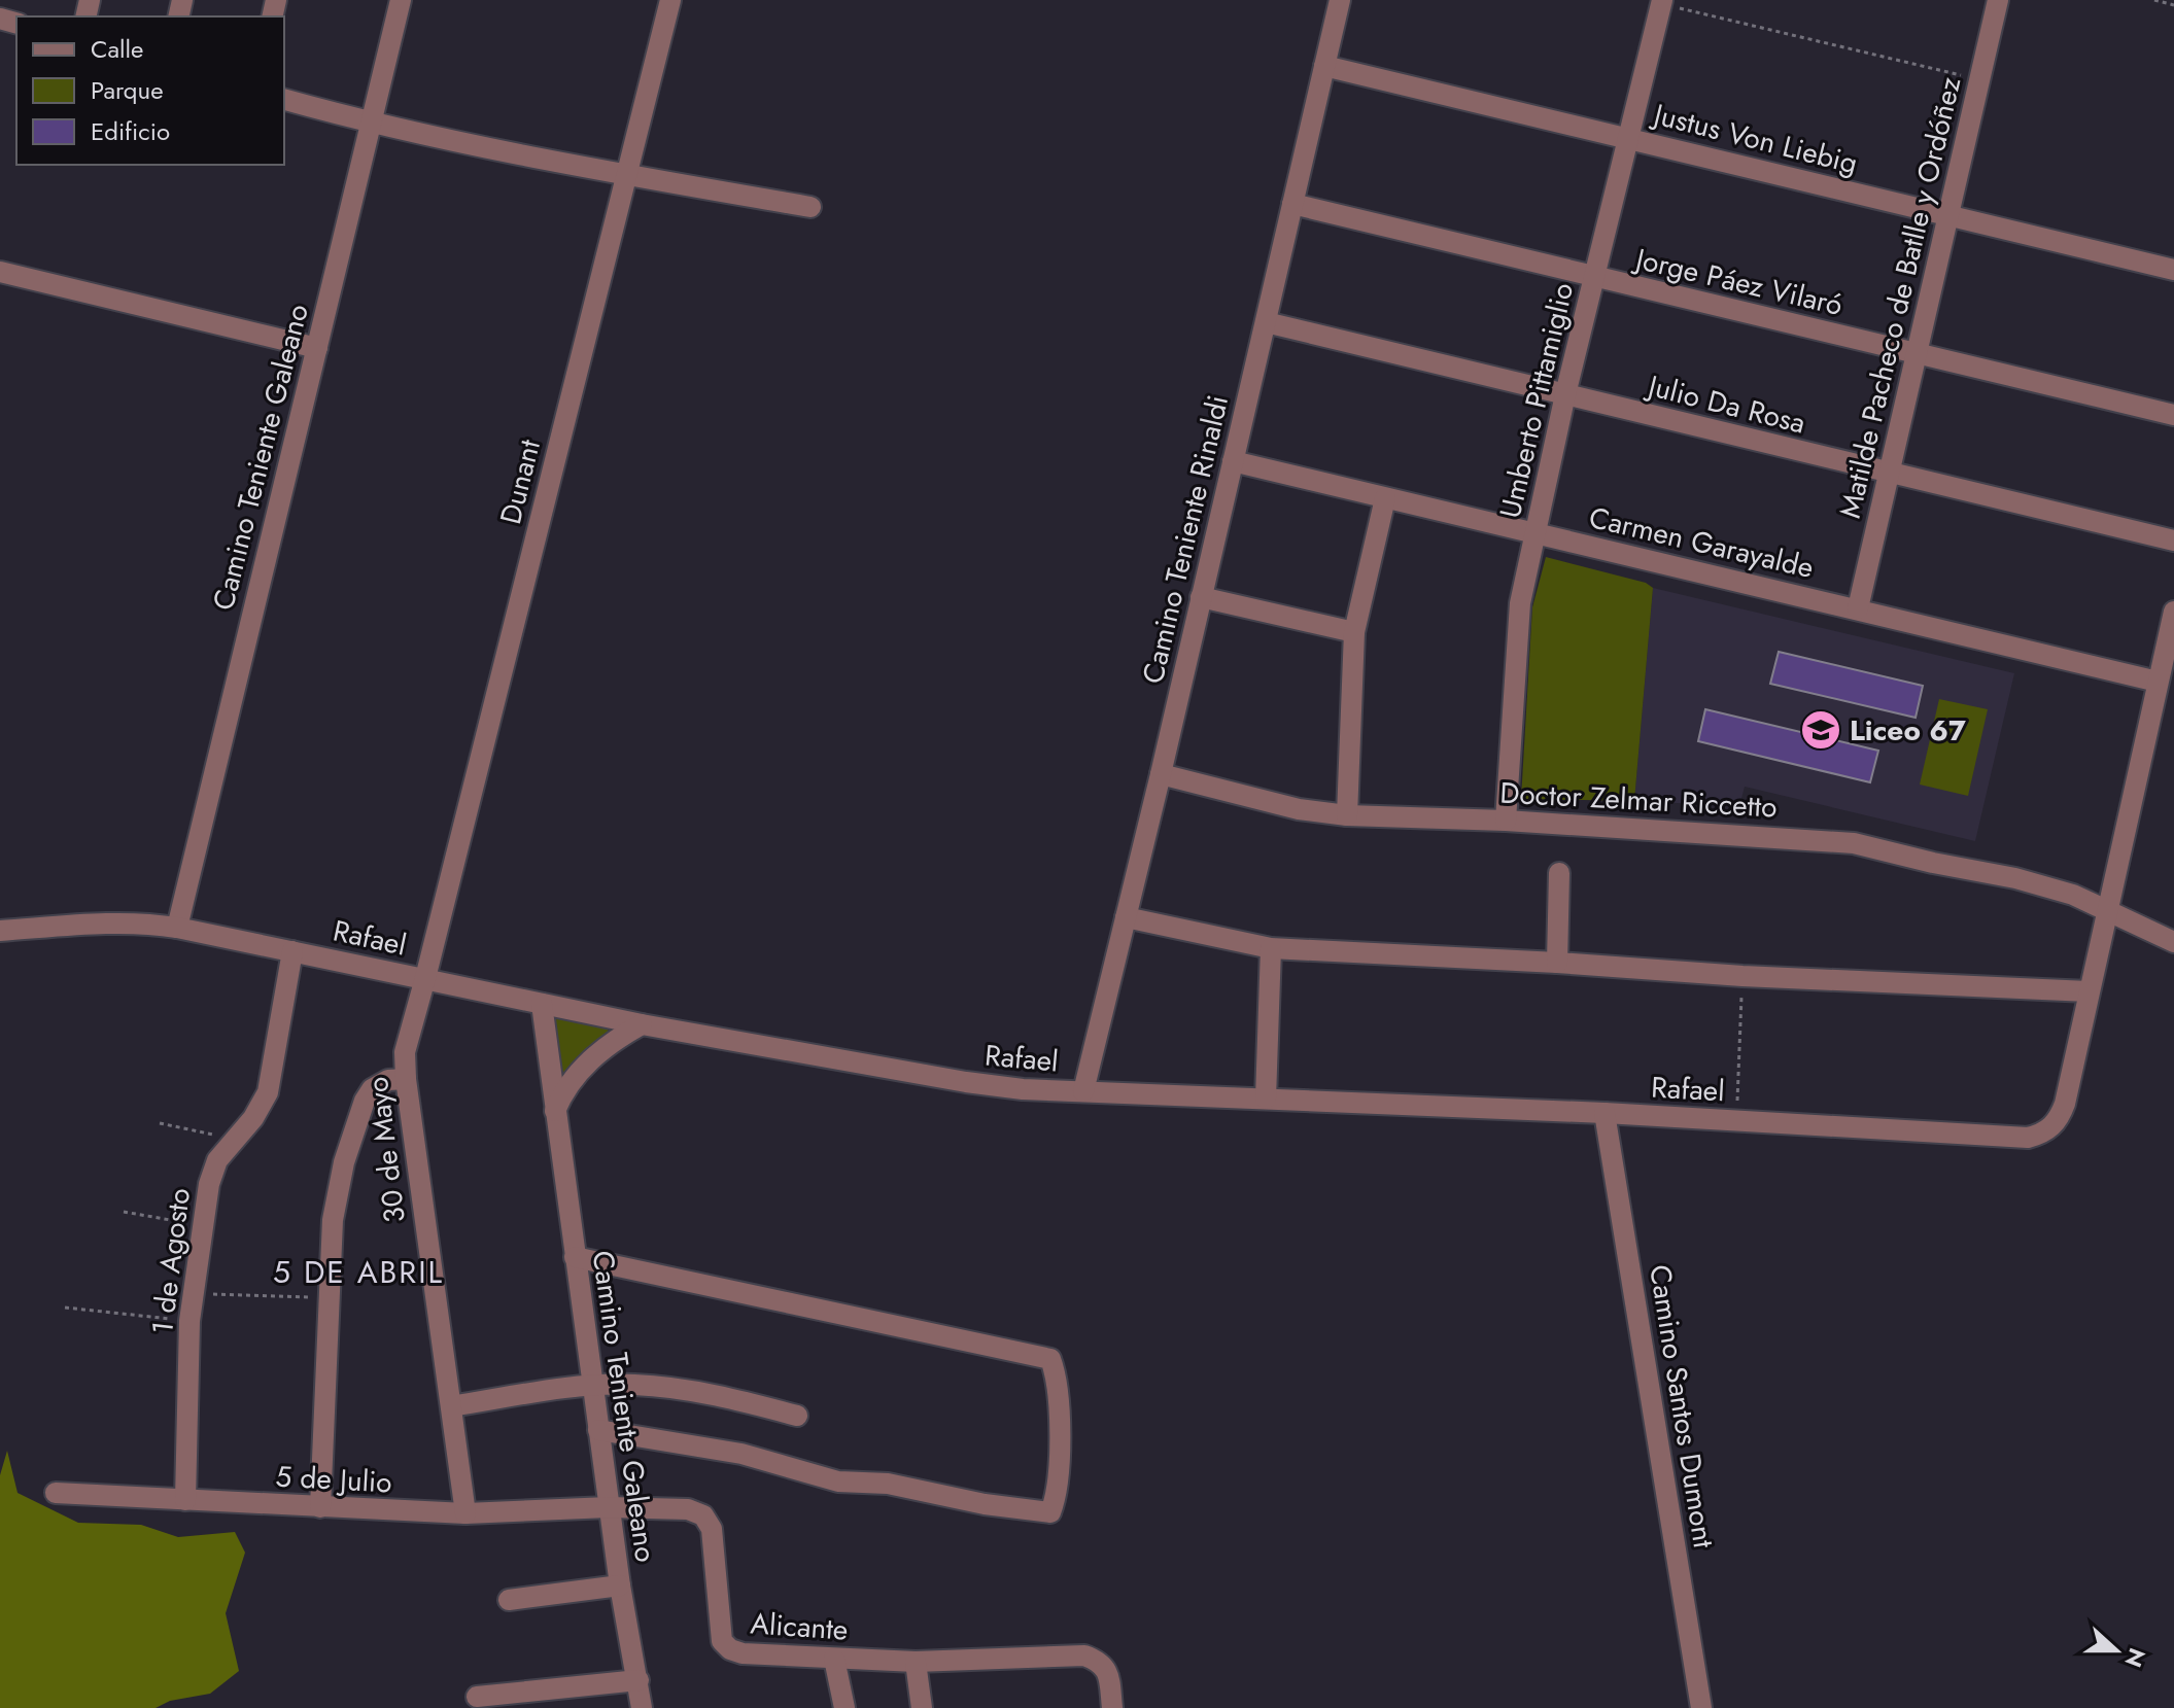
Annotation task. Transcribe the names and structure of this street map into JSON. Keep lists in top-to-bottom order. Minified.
{"streets":{"street":["Justus Von Liebig","Jorge Páez Vilaró","Matilde Pacheco de Batlle y Ordóñez","Umberto Pittamiglio","Julio Da Rosa","Camino Teniente Galeano","Dunant","Camino Teniente Rinaldi","Carmen Garayalde","Doctor Zelmar Riccetto","Rafael","30 de Mayo","1 de Agosto","Camino Santos Dumont","5 de Julio","Alicante"]},"crossings":[["Justus Von Liebig","Matilde Pacheco de Batlle y Ordóñez"],["Justus Von Liebig","Umberto Pittamiglio"],["Justus Von Liebig","Camino Teniente Rinaldi"],["Jorge Páez Vilaró","Matilde Pacheco de Batlle y Ordóñez"],["Jorge Páez Vilaró","Umberto Pittamiglio"],["Jorge Páez Vilaró","Camino Teniente Rinaldi"],["Matilde Pacheco de Batlle y Ordóñez","Julio Da Rosa"],["Matilde Pacheco de Batlle y Ordóñez","Carmen Garayalde"],["Umberto Pittamiglio","Julio Da Rosa"],["Umberto Pittamiglio","Carmen Garayalde"],["Umberto Pittamiglio","Doctor Zelmar Riccetto"],["Julio Da Rosa","Camino Teniente Rinaldi"],["Camino Teniente Galeano","Rafael"],["Camino Teniente Galeano","5 de Julio"],["Camino Teniente Galeano","Alicante"],["Dunant","Rafael"],["Dunant","30 de Mayo"],["Camino Teniente Rinaldi","Carmen Garayalde"],["Camino Teniente Rinaldi","Doctor Zelmar Riccetto"],["Camino Teniente Rinaldi","Rafael"],["Rafael","30 de Mayo"],["Rafael","1 de Agosto"],["Rafael","Camino Santos Dumont"],["30 de Mayo","5 de Julio"],["1 de Agosto","5 de Julio"],["5 de Julio","Alicante"]],"districts":["5 DE ABRIL"],"places":{"school or university":["Liceo 67"]},"legend":["Calle","Parque","Edificio"],"north":"right"}
